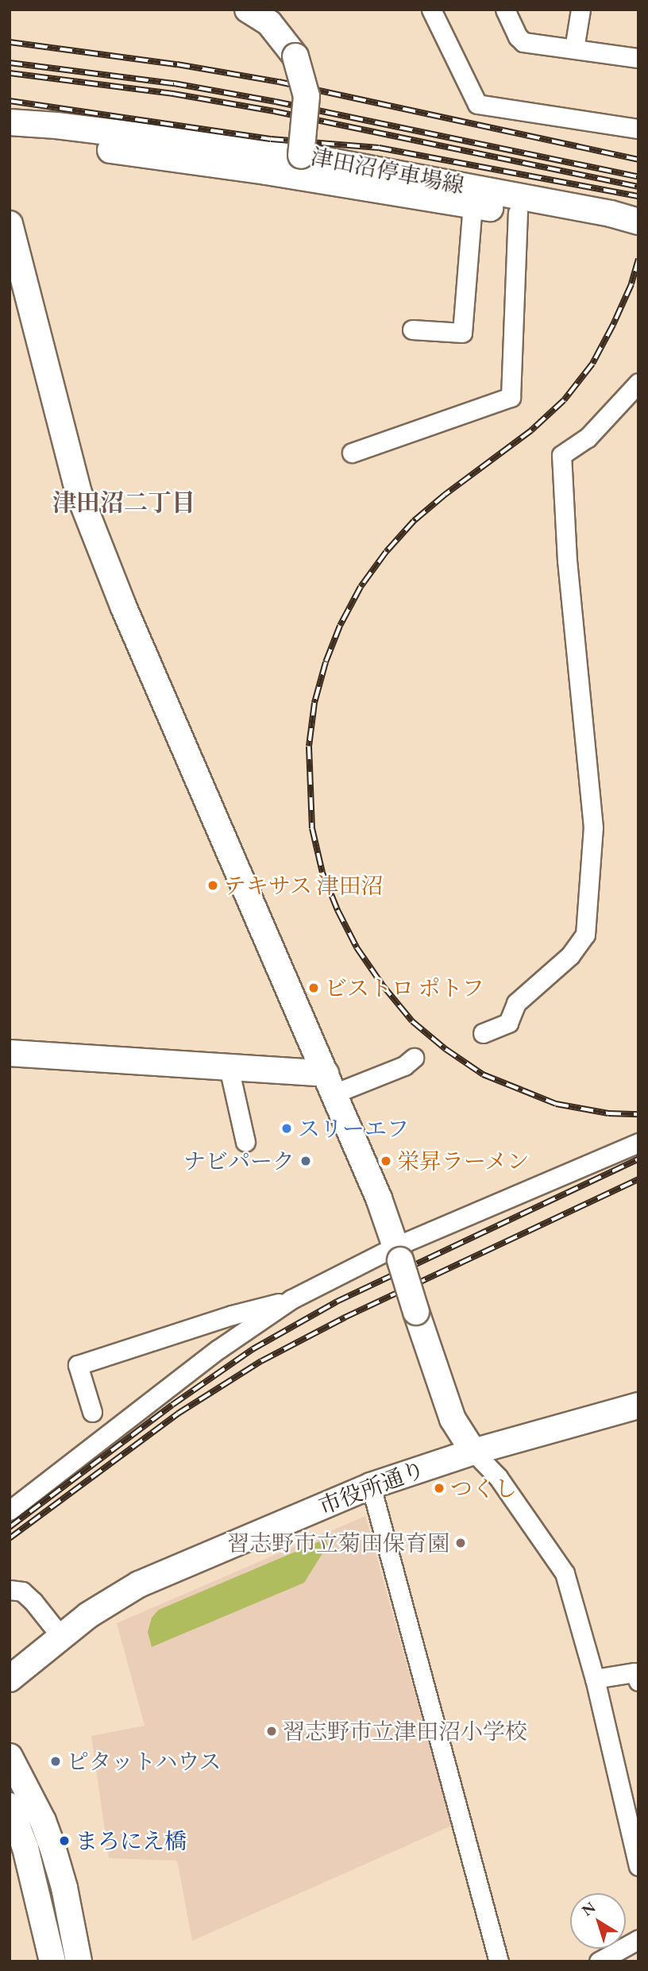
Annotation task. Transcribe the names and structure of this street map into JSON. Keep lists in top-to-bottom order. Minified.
{"streets":{"street":["津田沼停車場線","市役所通り"]},"districts":["津田沼二丁目"],"places":["テキサス 津田沼","ビストロ ポトフ","スリーエフ","ナビパーク","栄昇ラーメン","つくし","習志野市立菊田保育園","習志野市立津田沼小学校","ピタットハウス","まろにえ橋"],"north":"top left"}
